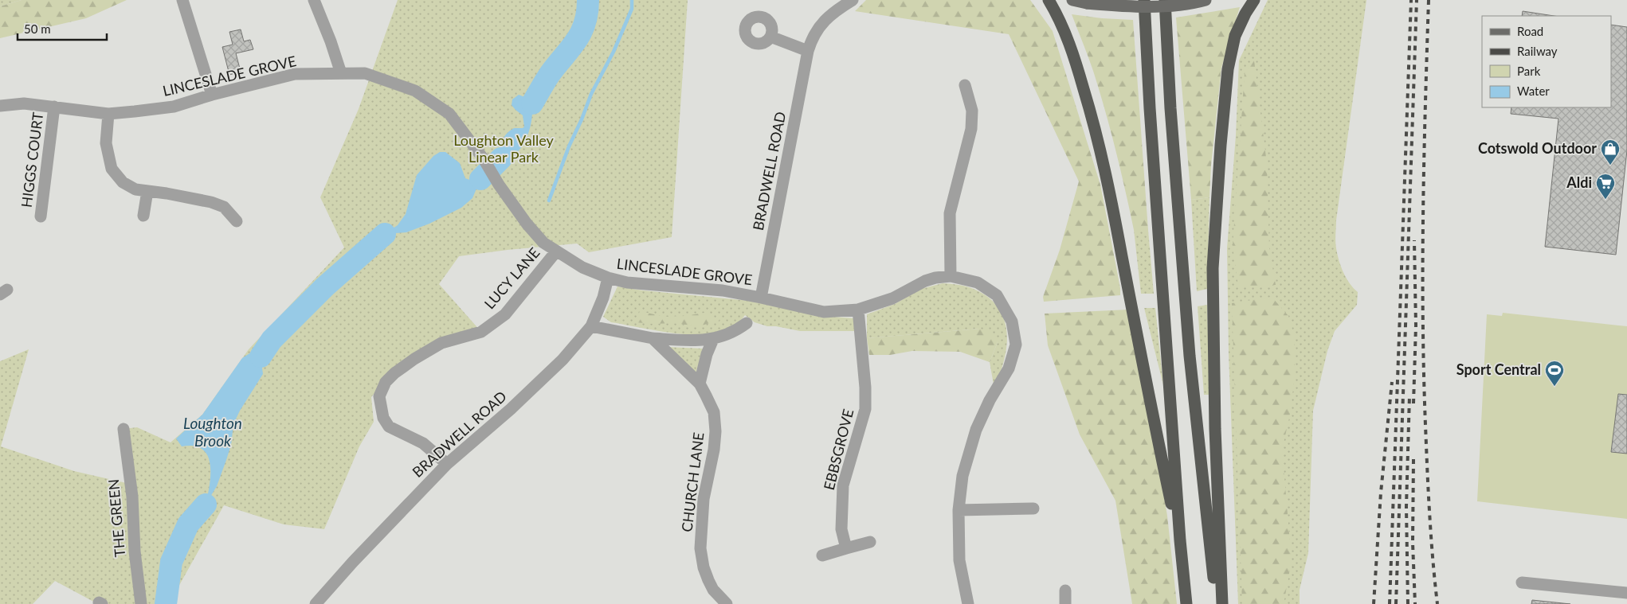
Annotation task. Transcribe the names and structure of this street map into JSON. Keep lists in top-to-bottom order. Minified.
{"streets":{"street":["LINCESLADE GROVE","HIGGS COURT","BRADWELL ROAD","LUCY LANE","EBBSGROVE","CHURCH LANE","THE GREEN"]},"crossings":[["LINCESLADE GROVE","HIGGS COURT"],["LINCESLADE GROVE","BRADWELL ROAD"],["LINCESLADE GROVE","LUCY LANE"],["LINCESLADE GROVE","EBBSGROVE"],["BRADWELL ROAD","LUCY LANE"]],"water":["Loughton Brook"],"parks":["Loughton Valley Linear Park"],"places":{"shop":["Cotswold Outdoor"],"supermarket":["Aldi"],"sports":["Sport Central"]},"legend":["Road","Railway","Park","Water"],"scale_bar":"50 m"}
